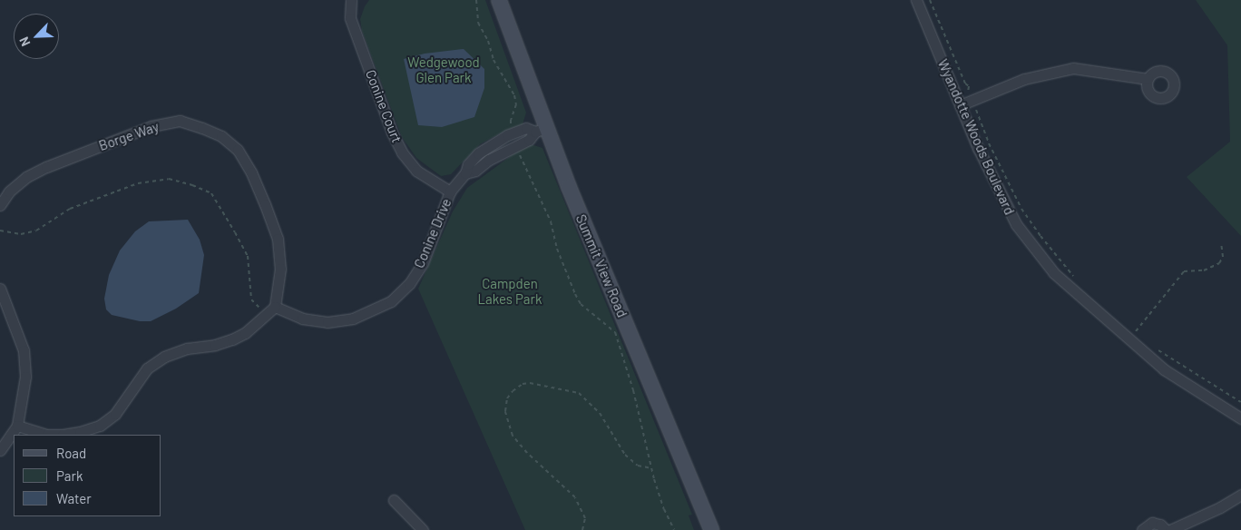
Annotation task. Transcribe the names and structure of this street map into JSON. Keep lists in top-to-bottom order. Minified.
{"streets":{"street":["Conine Court","Borge Way","Wyandotte Woods Boulevard","Conine Drive","Summit View Road"]},"crossings":[["Conine Court","Conine Drive"],["Borge Way","Conine Drive"],["Conine Drive","Summit View Road"]],"parks":["Wedgewood Glen Park","Campden Lakes Park"],"legend":["Road","Park","Water"],"north":"bottom left"}
